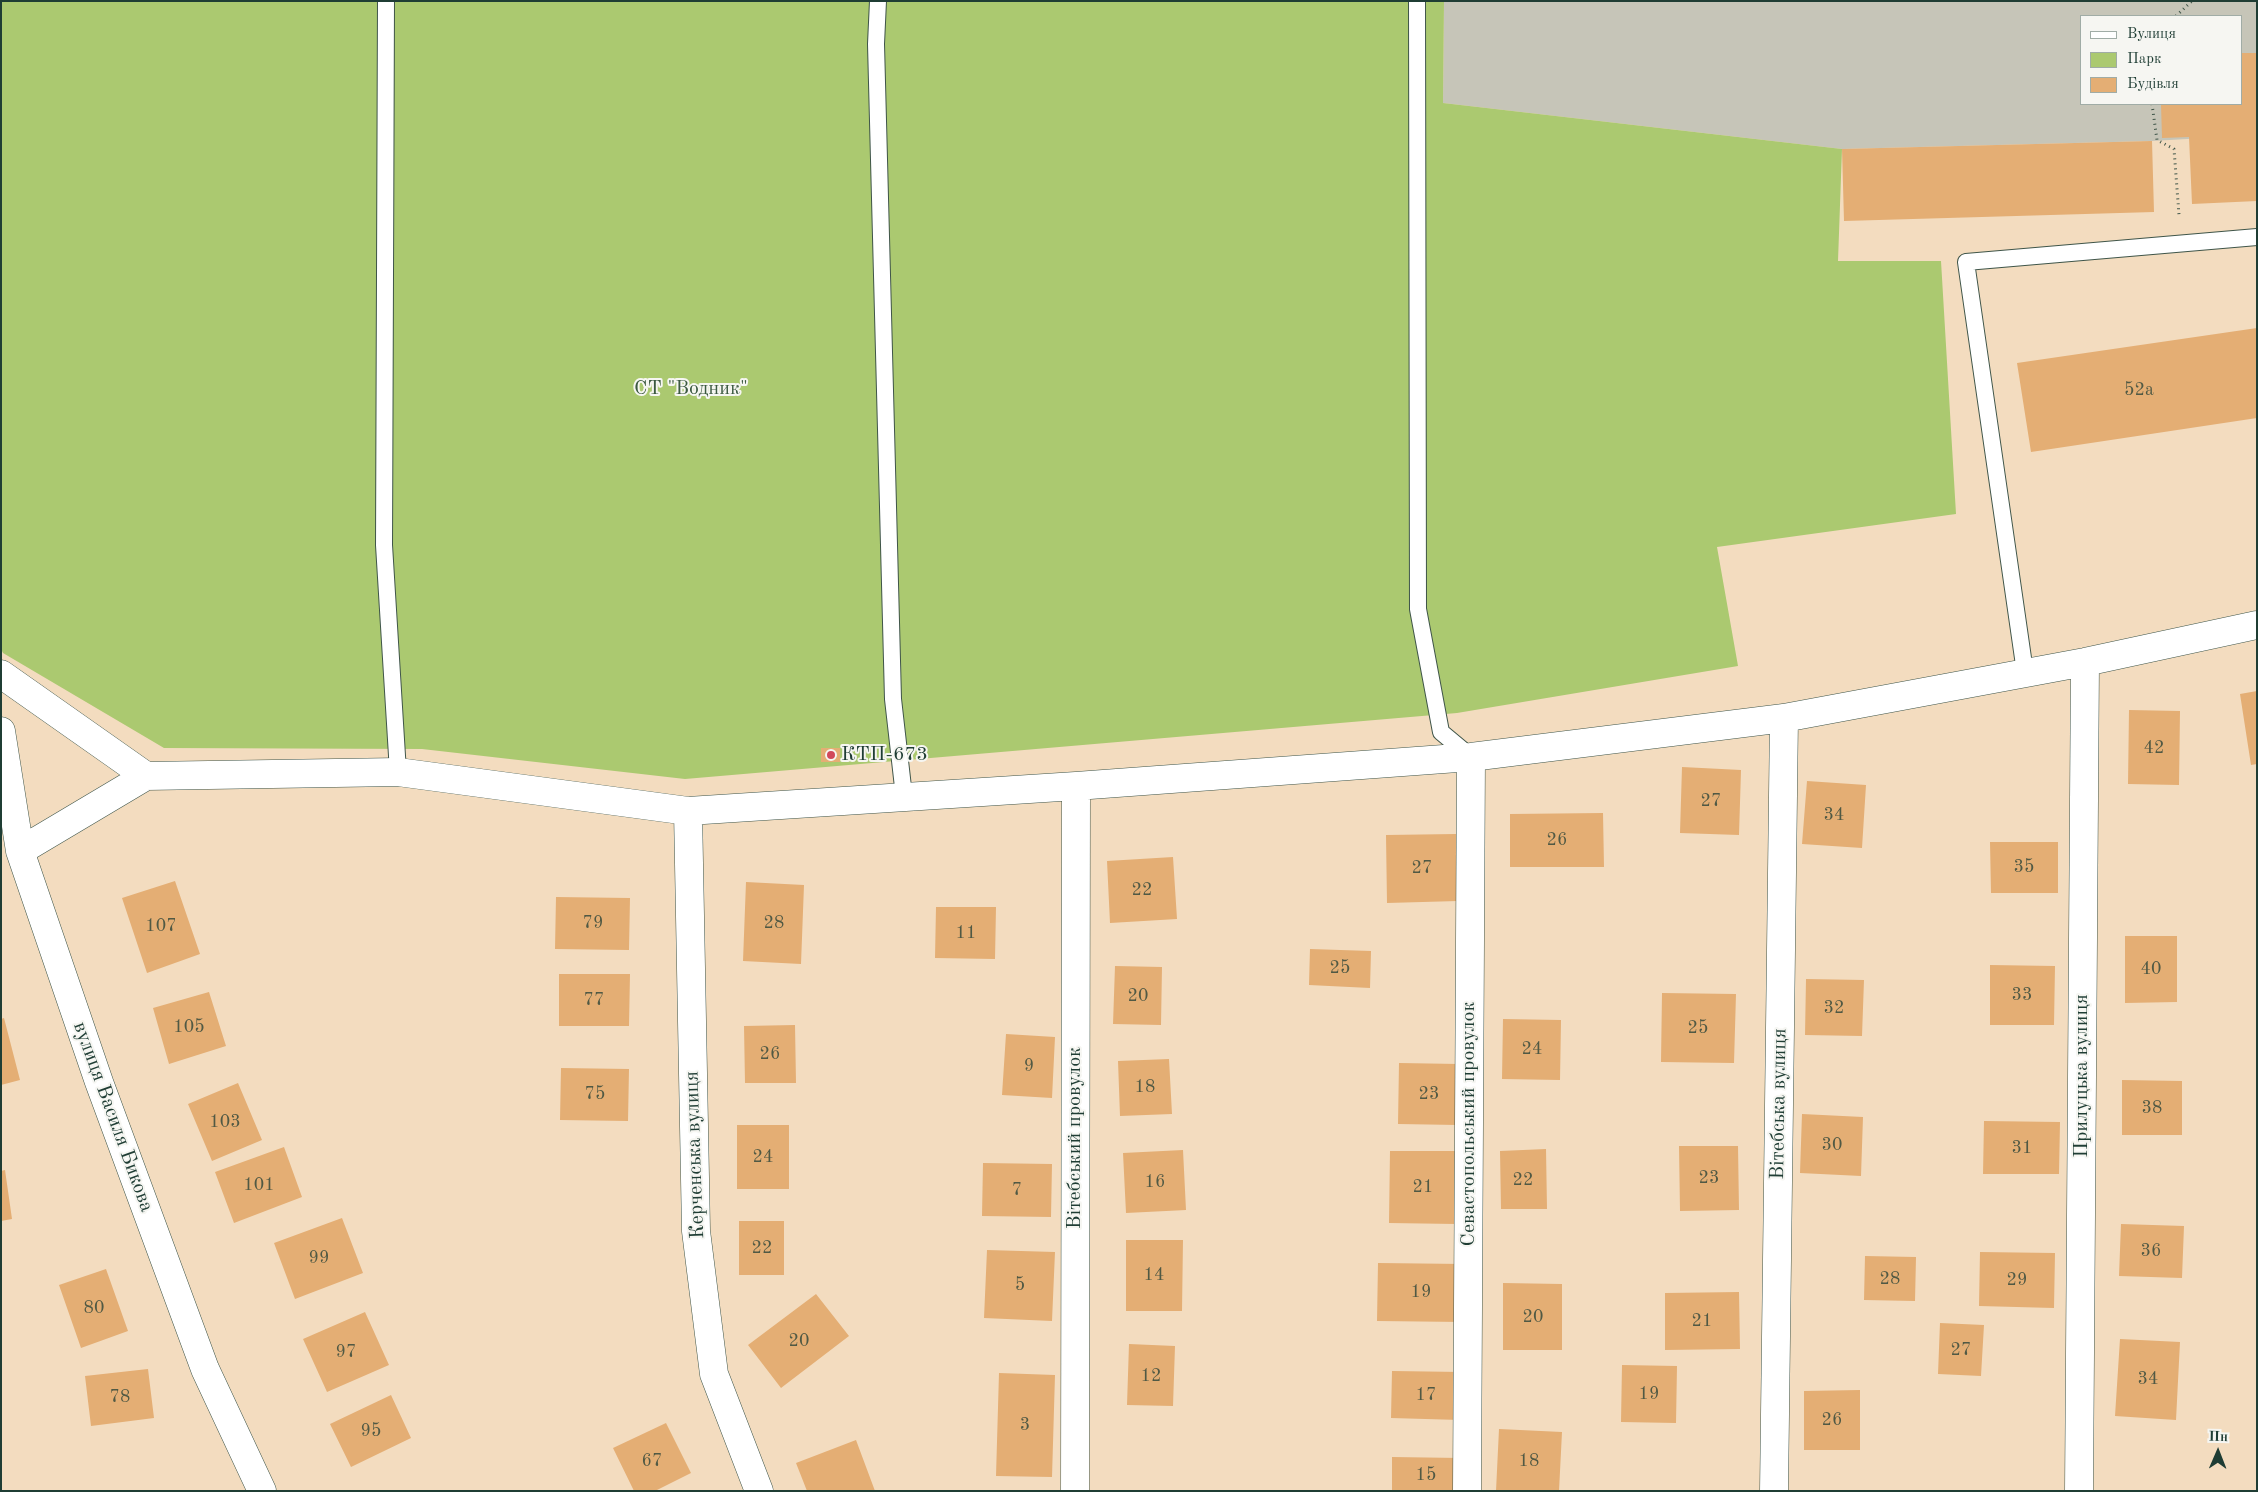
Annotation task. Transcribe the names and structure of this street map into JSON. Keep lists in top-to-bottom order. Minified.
{"streets":{"street":["Прилуцька вулиця","Вітебська вулиця","вулиця Василя Бикова","Севастопольський провулок","Вітебський провулок","Керченська вулиця"]},"parks":["СТ \"Водник\""],"places":["КТП-673"],"house_numbers":["52а","42","27","34","26","35","27","22","79","28","107","11","25","40","33","20","77","32","105","25","24","26","9","18","75","23","38","103","30","31","24","23","22","16","101","21","7","22","36","99","14","28","29","5","19","80","20","21","20","27","97","12","34","19","17","78","26","3","95","67","18","15"],"legend":["Вулиця","Парк","Будівля"],"north":"top"}
